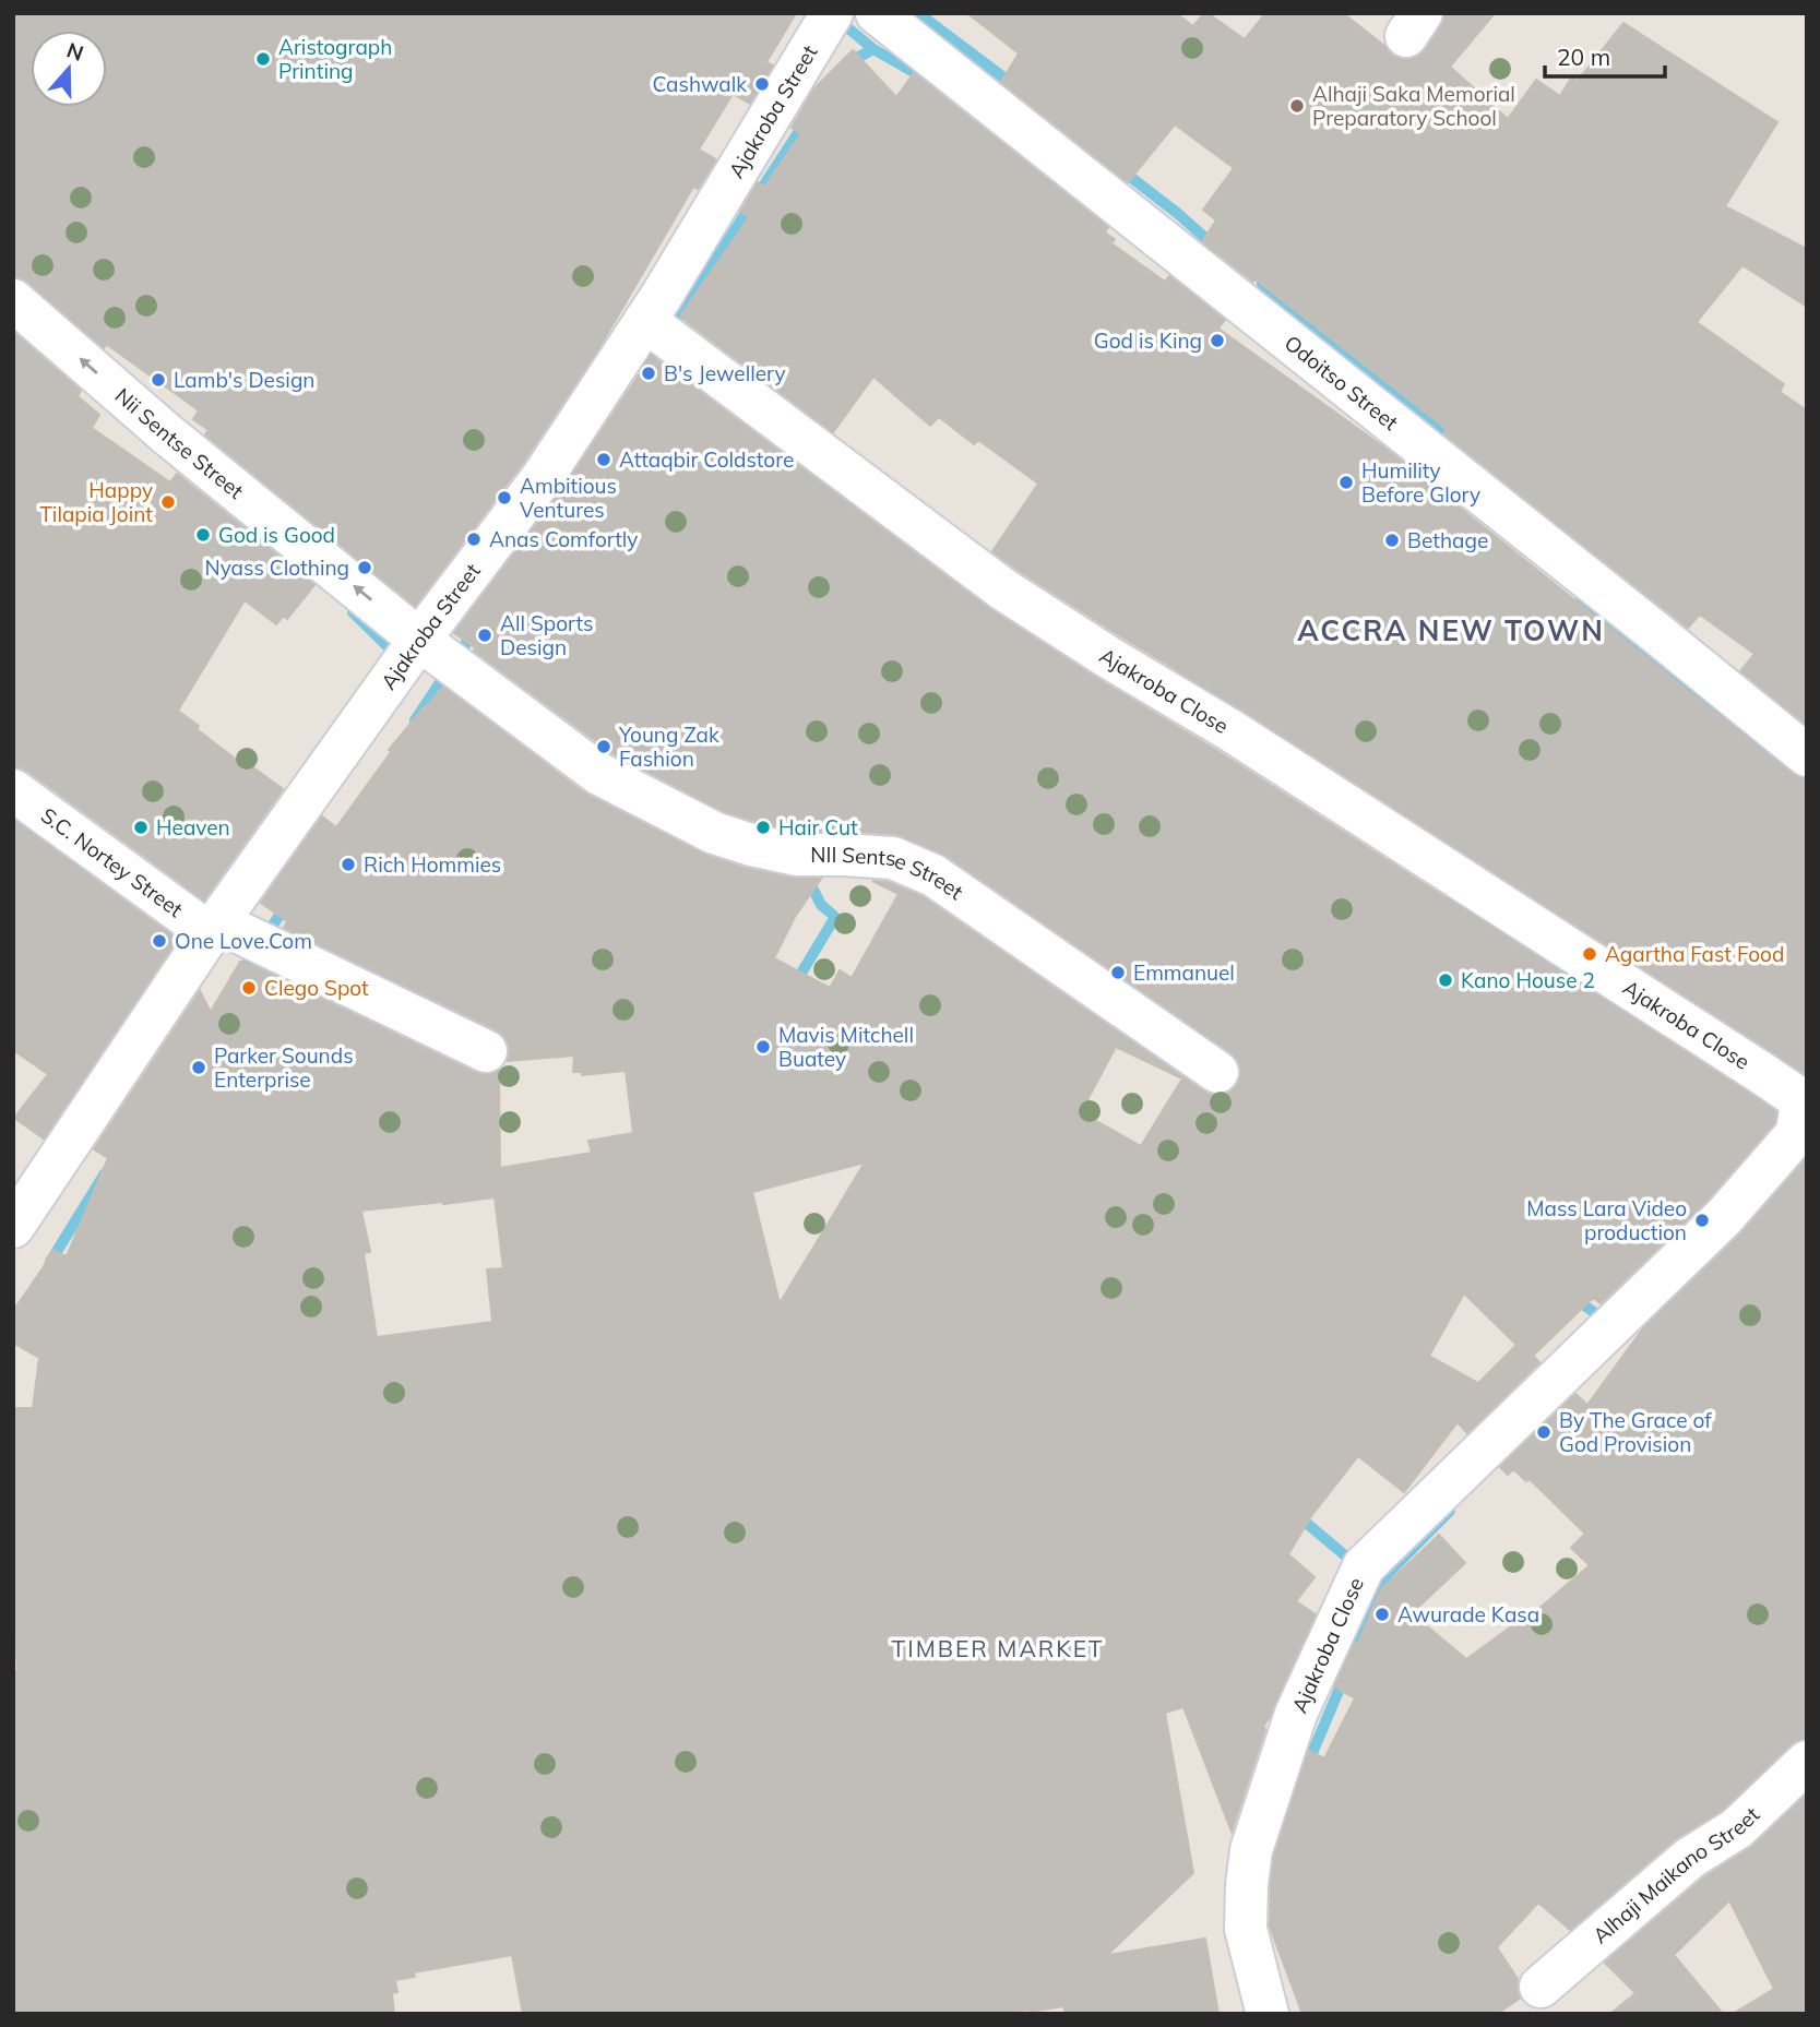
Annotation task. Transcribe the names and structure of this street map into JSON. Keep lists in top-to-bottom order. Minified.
{"streets":{"street":["Ajakroba Street","Odoitso Street","Nii Sentse Street","Ajakroba Close","S.C. Nortey Street","NII Sentse Street","Alhaji Maikano Street"]},"crossings":[["Ajakroba Street","Nii Sentse Street"],["Ajakroba Street","Ajakroba Close"],["Ajakroba Street","S.C. Nortey Street"],["Ajakroba Street","NII Sentse Street"],["Nii Sentse Street","NII Sentse Street"]],"one_way":["Nii Sentse Street"],"districts":["ACCRA NEW TOWN","TIMBER MARKET"],"places":["Aristograph Printing","Cashwalk","Alhaji Saka Memorial Preparatory School","God is King","B's Jewellery","Lamb's Design","Attaqbir Coldstore","Humility Before Glory","Ambitious Ventures","Happy Tilapia Joint","God is Good","Anas Comfortly","Bethage","Nyass Clothing","All Sports Design","Young Zak Fashion","Heaven","Hair Cut","Rich Hommies","One Love.Com","Agartha Fast Food","Emmanuel","Kano House 2","Clego Spot","Mavis Mitchell Buatey","Parker Sounds Enterprise","Mass Lara Video production","By The Grace of God Provision","Awurade Kasa"],"scale_bar":"20 m","north":"top"}
